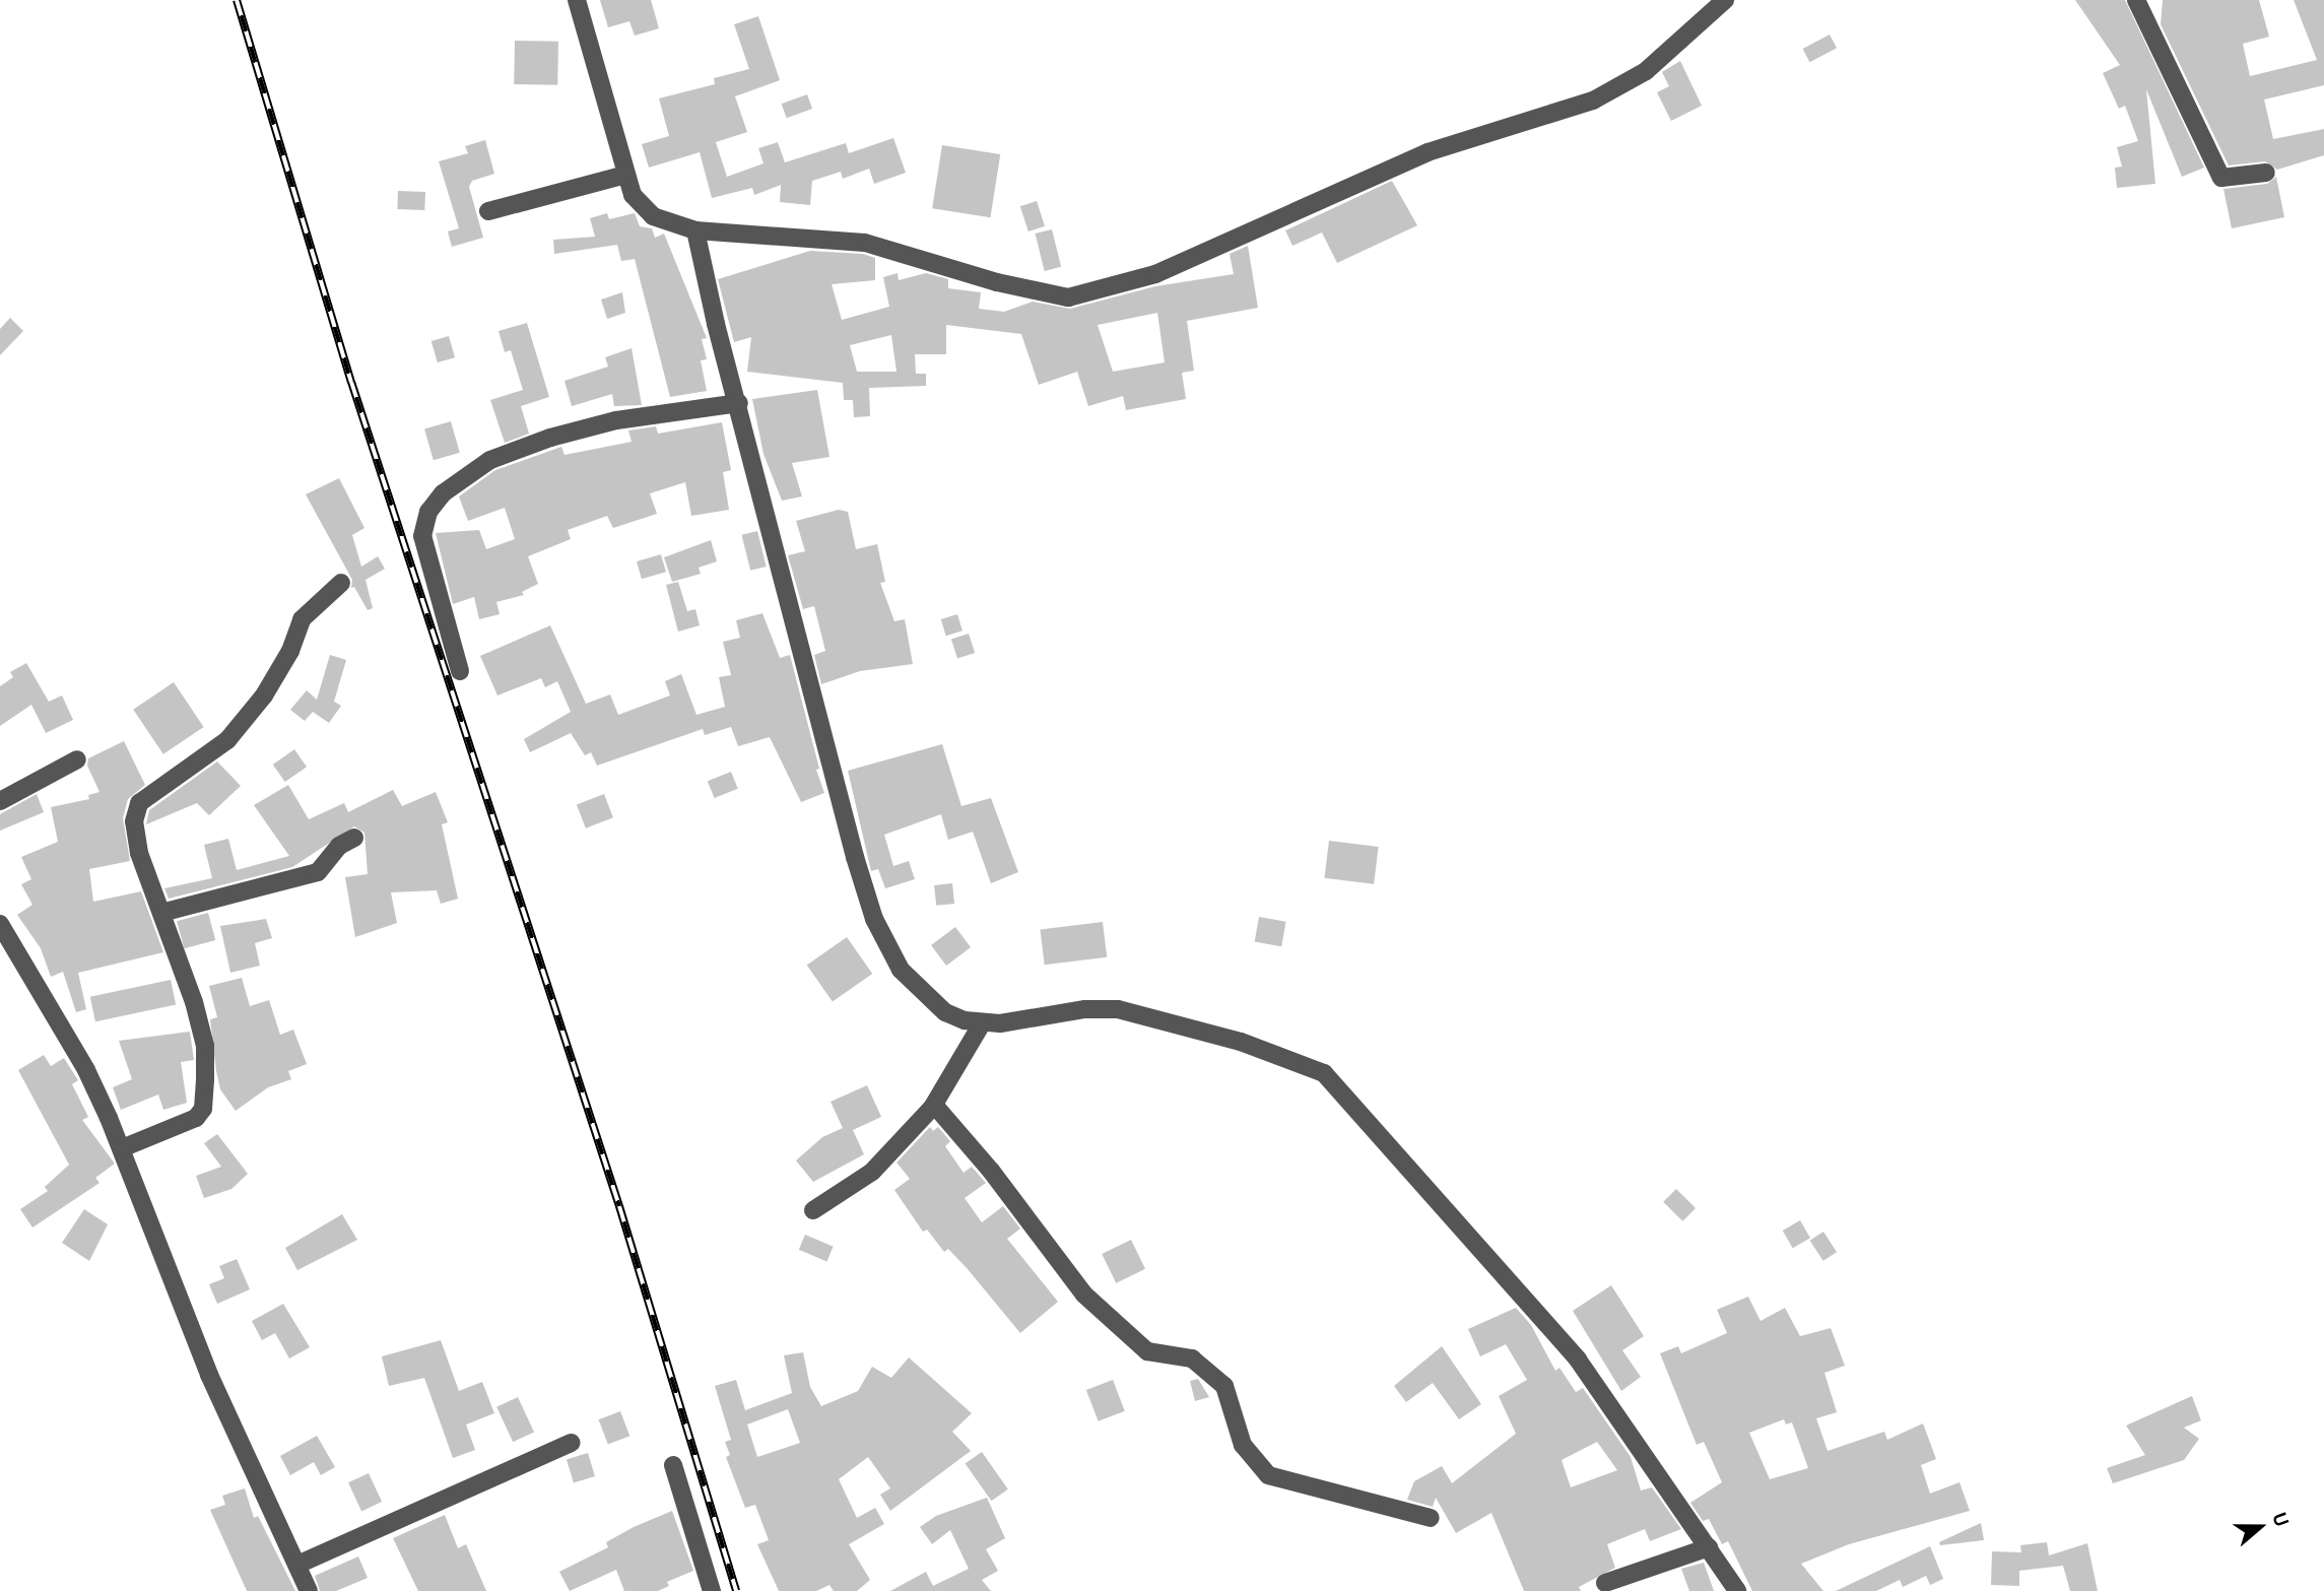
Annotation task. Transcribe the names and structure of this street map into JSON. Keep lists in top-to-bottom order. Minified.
{"north":"right"}
